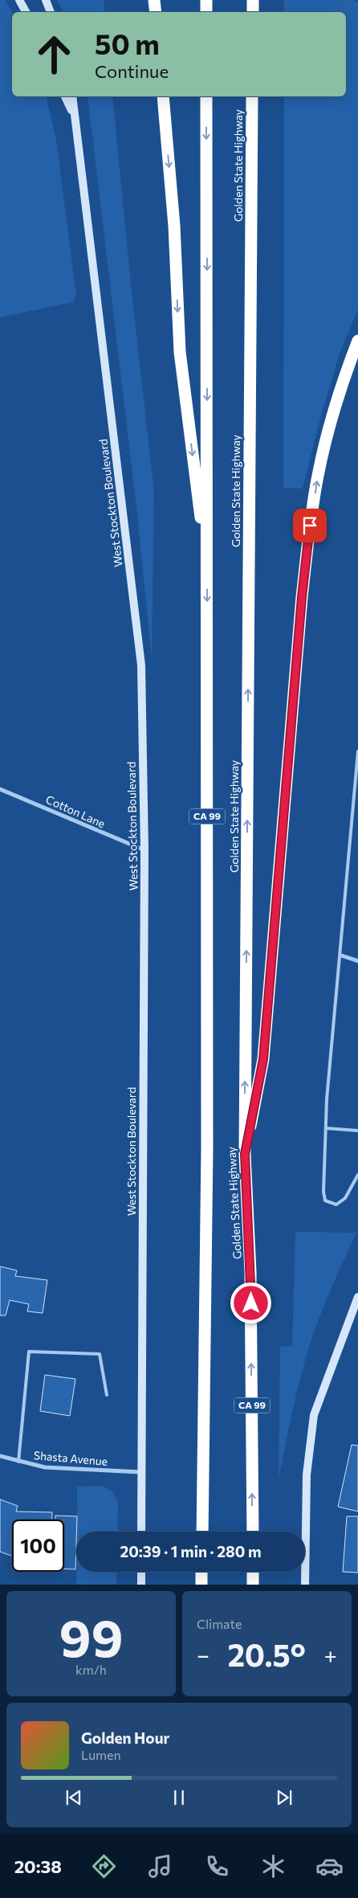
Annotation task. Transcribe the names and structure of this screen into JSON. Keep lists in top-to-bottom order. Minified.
{"streets":{"highway":["Golden State Highway","CA 99"],"street":["West Stockton Boulevard","Cotton Lane","Shasta Avenue"]},"crossings":[["West Stockton Boulevard","Cotton Lane"],["West Stockton Boulevard","Shasta Avenue"]],"page":{"turn":["50 m","Continue"],"limit":"100","trip":"20:39 · 1 min · 280 m","tile":[["99","km/h"],"Climate"],"heat":["−","20.5°","+"],"song":["Golden Hour","Lumen"],"tabs":"20:38"}}
